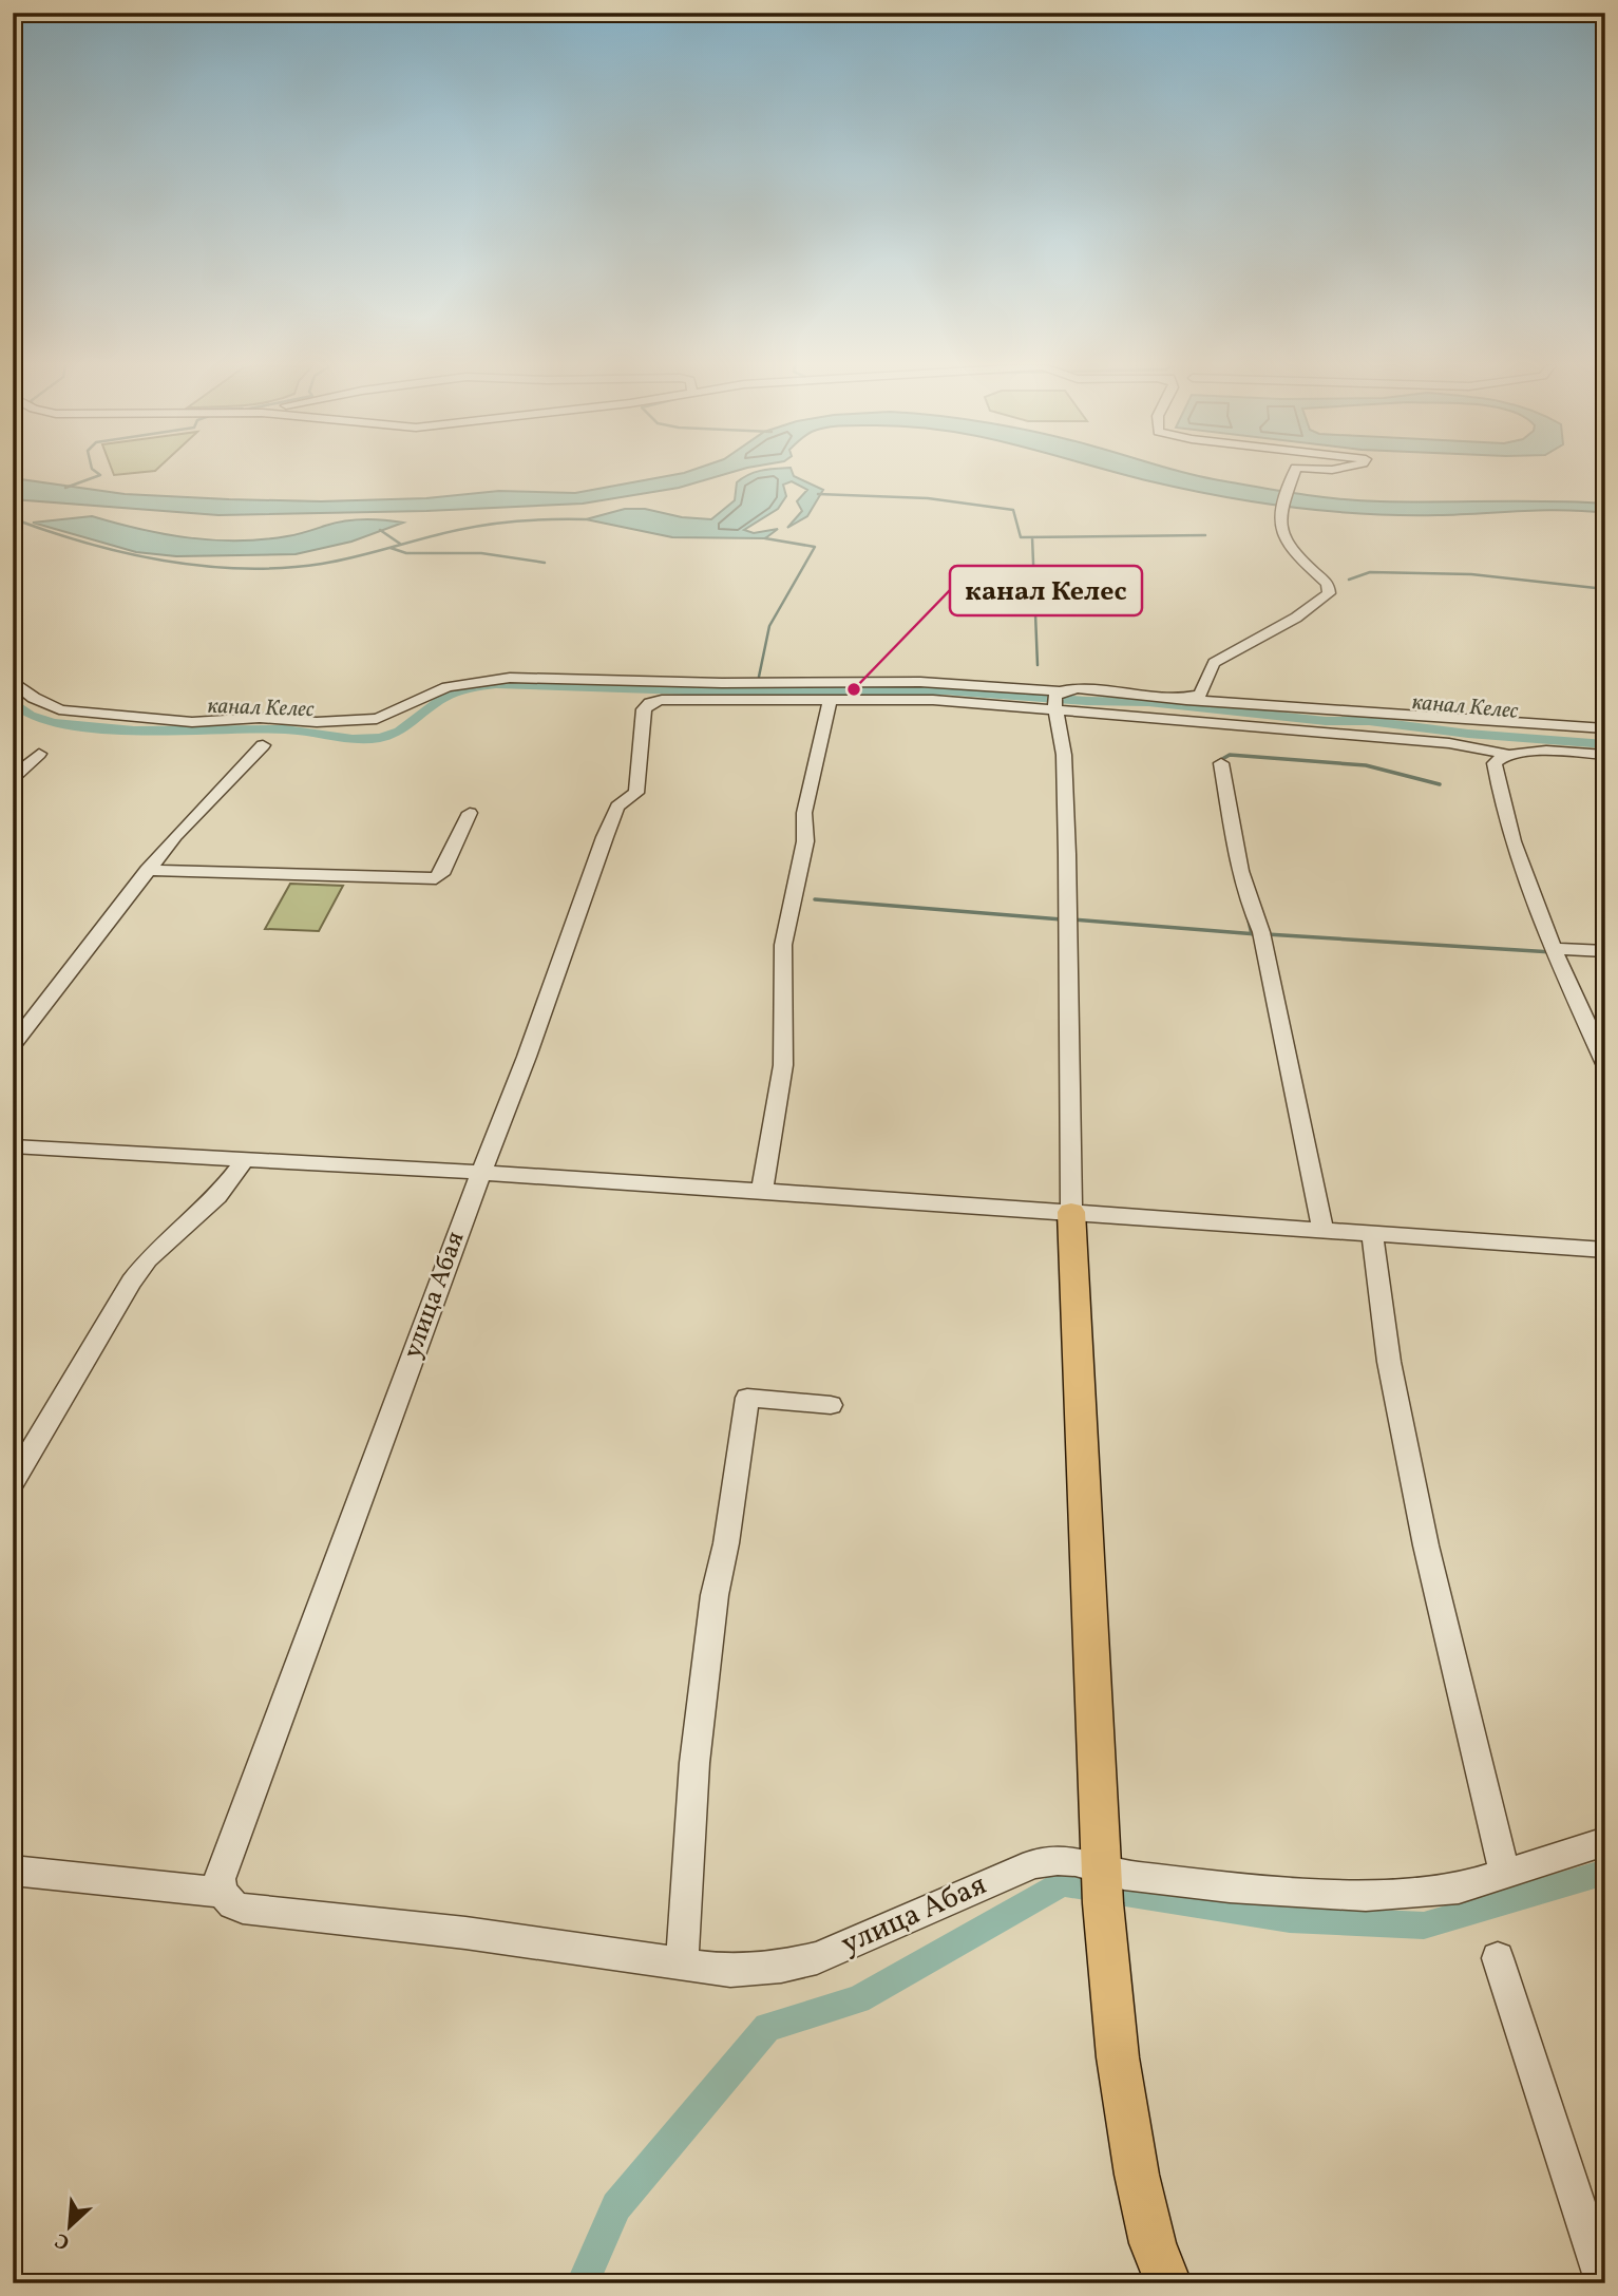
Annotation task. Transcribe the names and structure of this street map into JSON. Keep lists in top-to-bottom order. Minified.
{"streets":{"street":["улица Абая"]},"water":["канал Келес"],"places":["канал Келес"],"north":"bottom left"}
